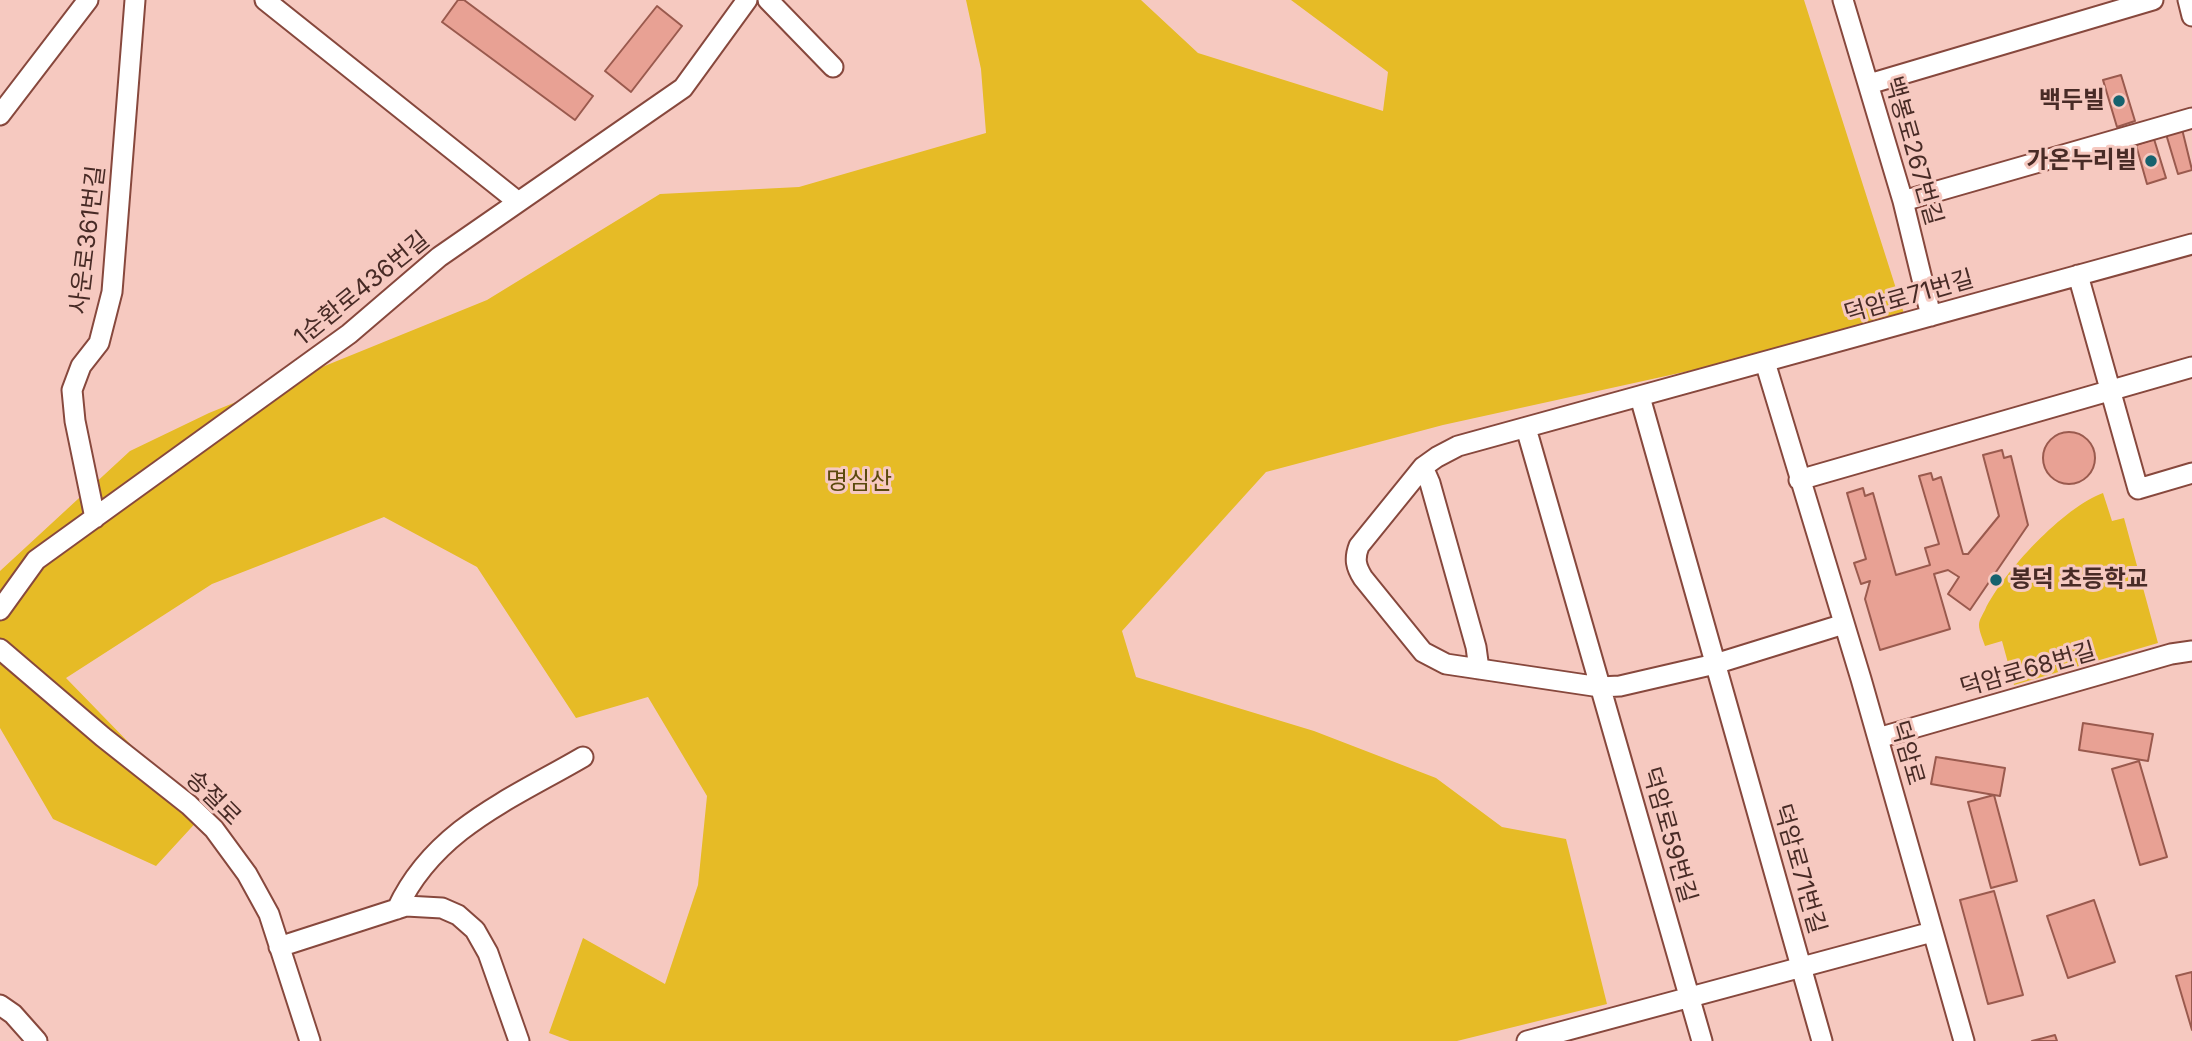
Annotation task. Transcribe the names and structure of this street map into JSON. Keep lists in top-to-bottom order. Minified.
{"streets":{"street":["백봉로267번길","사운로361번길","1순환로436번길","덕암로71번길","덕암로68번길","덕암로","송절로","덕암로59번길"]},"crossings":[["백봉로267번길","덕암로71번길"],["사운로361번길","1순환로436번길"],["덕암로71번길","덕암로"],["덕암로71번길","덕암로59번길"],["덕암로68번길","덕암로"]],"parks":["명심산"],"places":["백두빌","가온누리빌","봉덕 초등학교"]}
